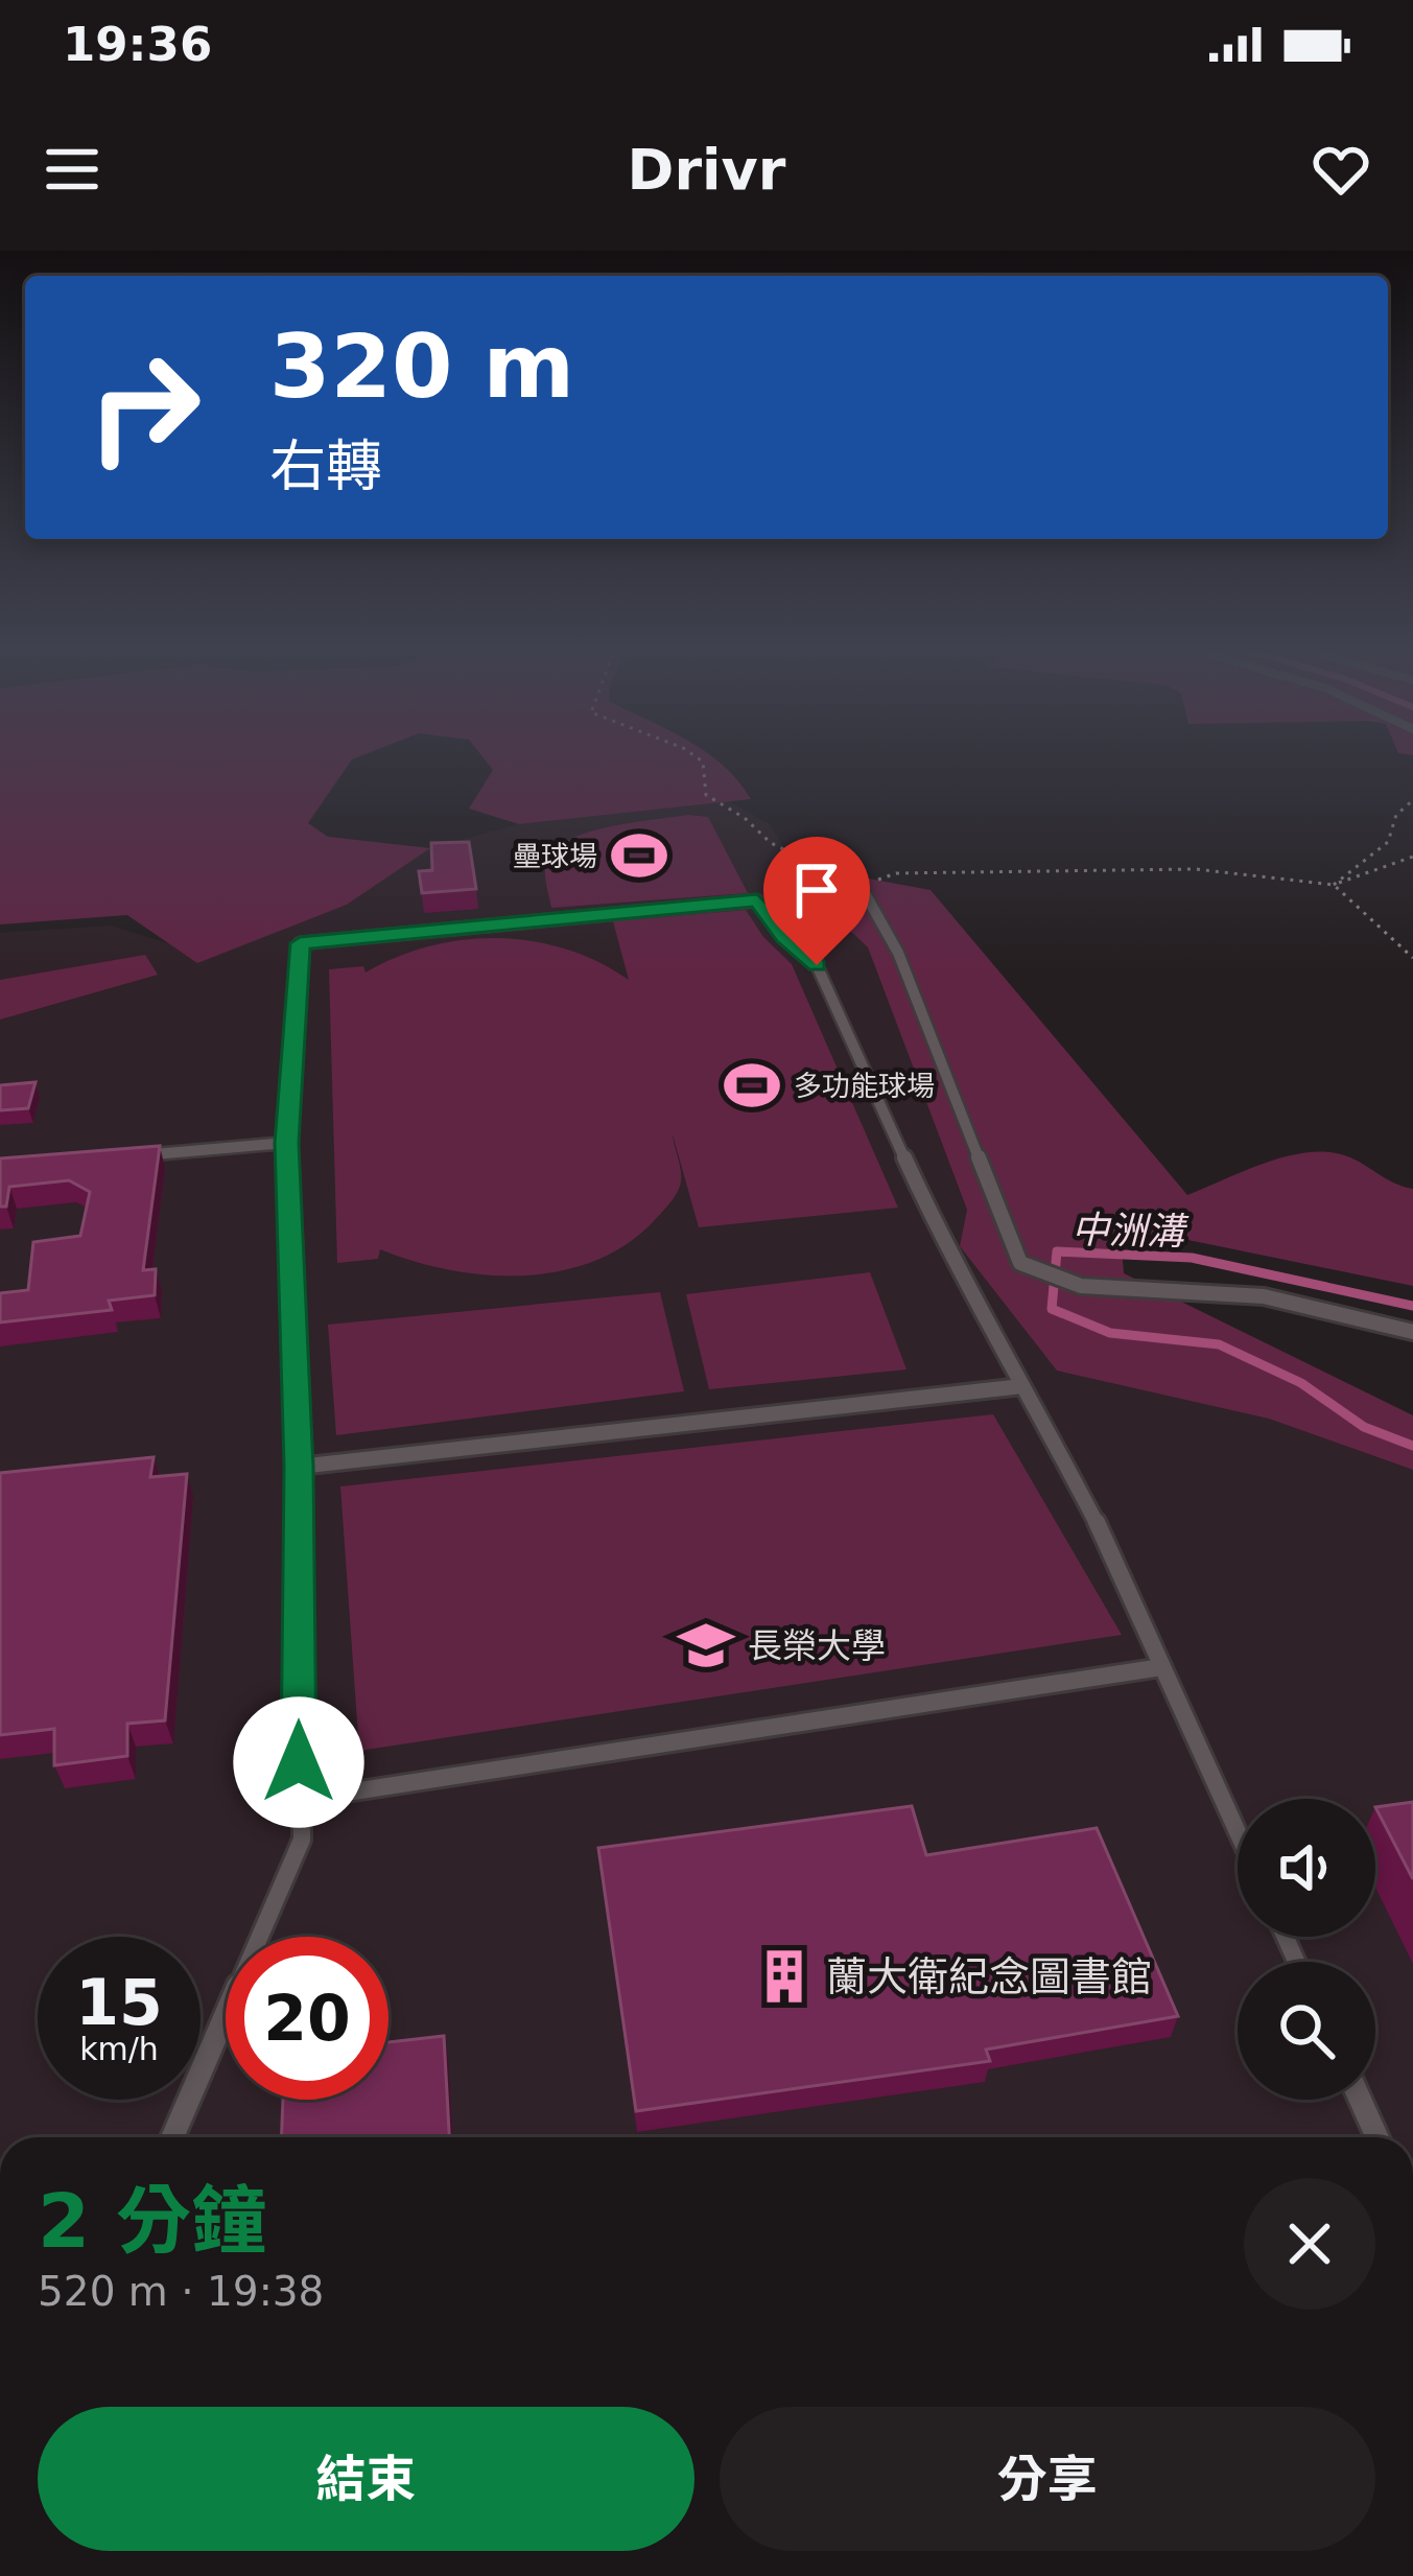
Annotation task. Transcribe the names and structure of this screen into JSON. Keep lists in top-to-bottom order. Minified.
{"water":["中洲溝"],"places":{"sports":["壘球場","多功能球場"],"school or university":["長榮大學"],"building":["蘭大衛紀念圖書館"]},"page":{"status":"19:36","header":"Drivr","turn":["320 m","右轉"],"speed":"15 km/h","limit":"20","heading":["2 分鐘","520 m · 19:38"],"buttons":["結束","分享"]}}
